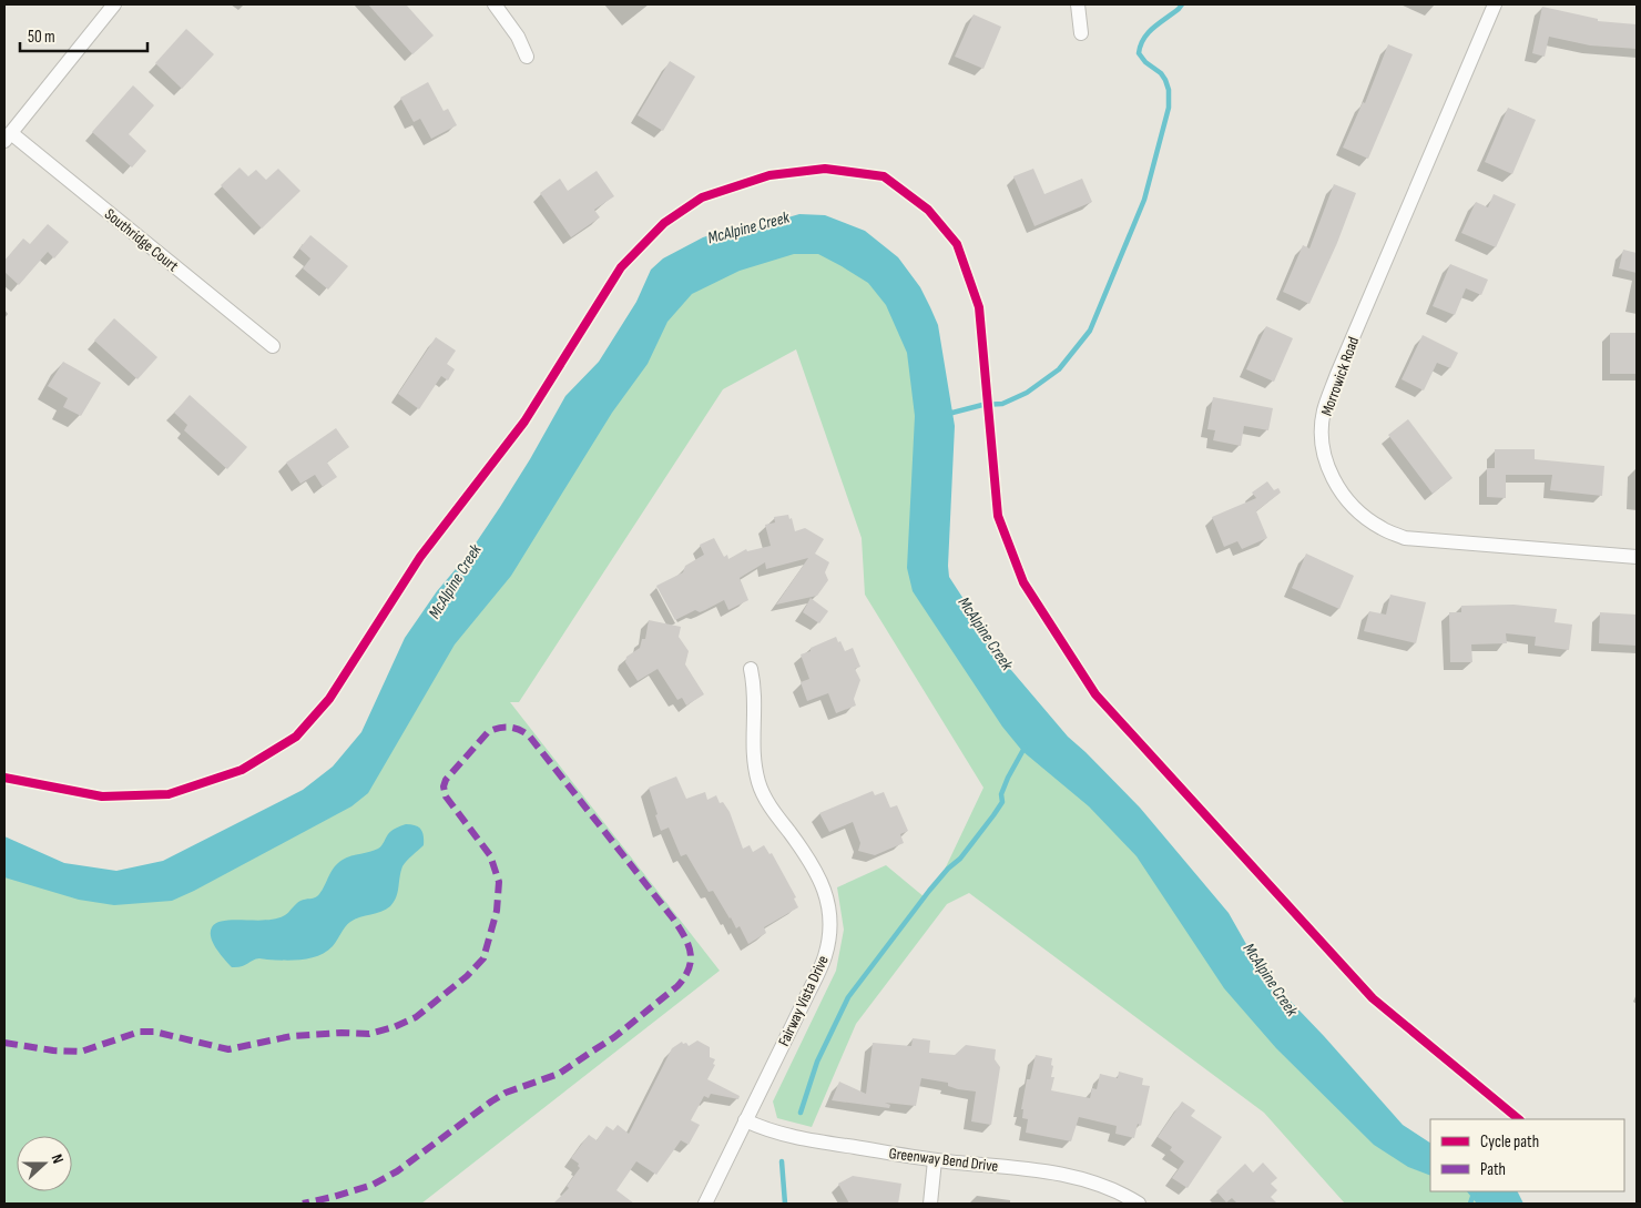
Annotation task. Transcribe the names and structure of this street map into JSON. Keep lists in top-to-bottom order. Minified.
{"streets":{"street":["Southridge Court","Morrowick Road","Fairway Vista Drive","Greenway Bend Drive"]},"crossings":[["Fairway Vista Drive","Greenway Bend Drive"]],"water":["McAlpine Creek"],"legend":["Cycle path","Path"],"scale_bar":"50 m","north":"right"}
